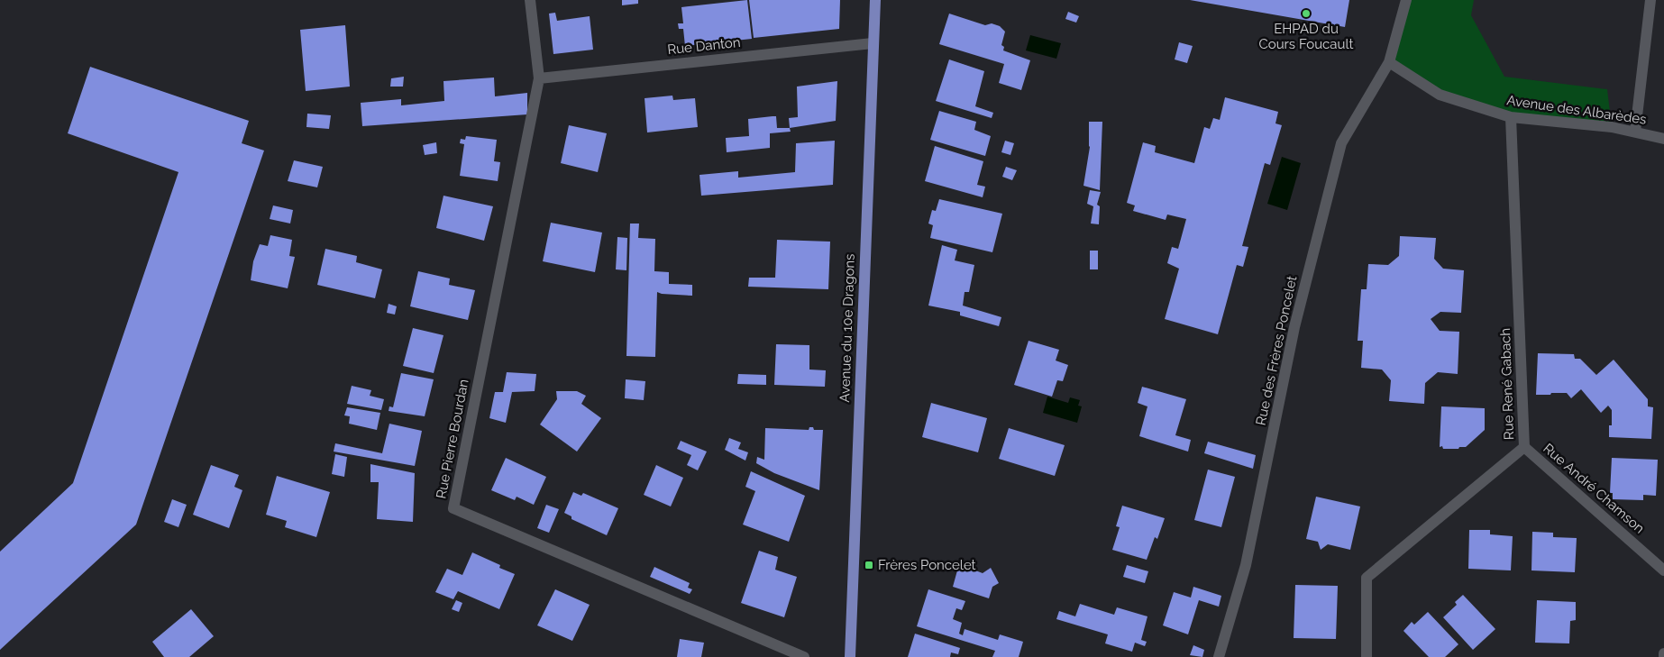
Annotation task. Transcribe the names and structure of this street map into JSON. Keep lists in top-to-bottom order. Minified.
{"streets":{"main road":["Avenue du 10e Dragons"],"street":["Rue Danton","Avenue des Albarèdes","Rue des Frères Poncelet","Rue René Gabach","Rue Pierre Bourdan","Rue André Chamson"]},"crossings":[["Rue Danton","Avenue du 10e Dragons"],["Rue Danton","Rue Pierre Bourdan"],["Avenue des Albarèdes","Rue des Frères Poncelet"],["Avenue des Albarèdes","Rue René Gabach"],["Rue René Gabach","Rue André Chamson"]],"places":{"other":["EHPAD du Cours Foucault"],"transit":["Frères Poncelet"]}}
